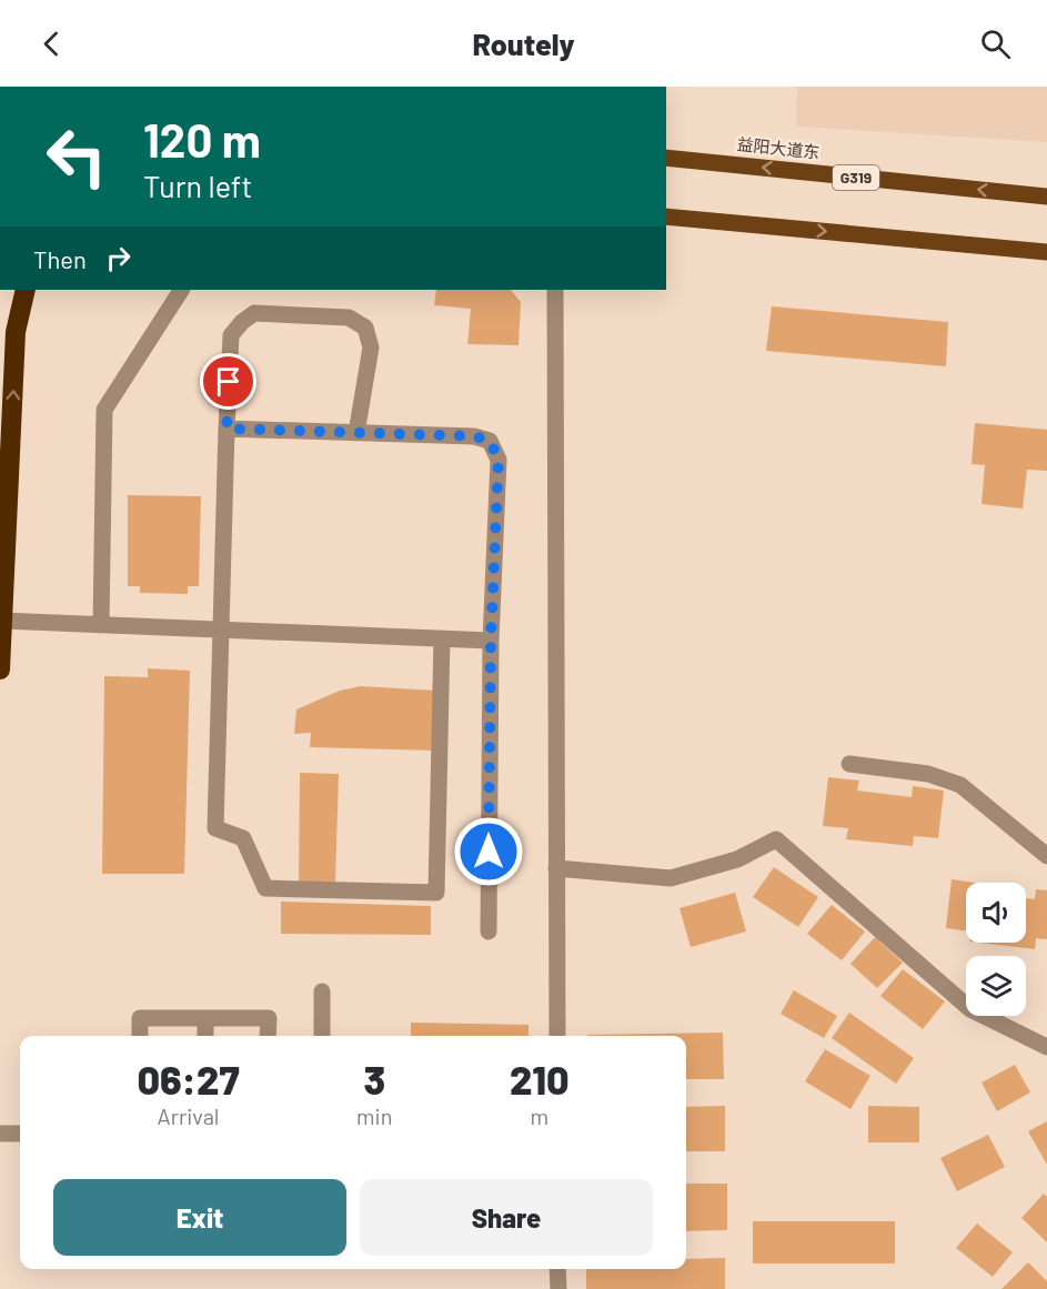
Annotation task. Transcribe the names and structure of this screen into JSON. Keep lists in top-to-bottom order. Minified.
{"streets":{"main road":["益阳大道东","G319"]},"page":{"header":"Routely","turn":["120 m","Turn left"],"then":"Then","eta":["06:27","Arrival","3","min","210","m"],"buttons":["Exit","Share"]}}
